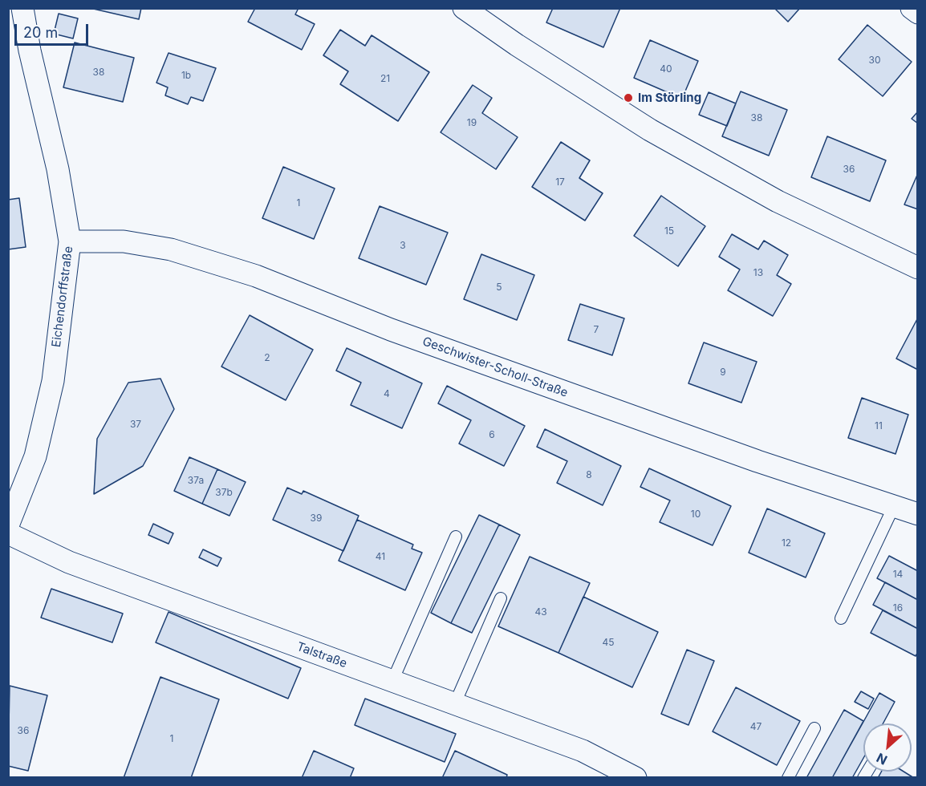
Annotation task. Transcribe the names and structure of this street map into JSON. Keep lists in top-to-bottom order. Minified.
{"streets":{"street":["Eichendorffstraße","Geschwister-Scholl-Straße","Talstraße"]},"crossings":[["Eichendorffstraße","Geschwister-Scholl-Straße"]],"places":["Im Störling"],"house_numbers":["30","40","38","1b","21","38","19","36","17","1","15","3","13","5","7","2","9","4","37","11","6","8","37a","37b","10","39","12","41","14","16","43","45","47","36","1"],"scale_bar":"20 m","north":"bottom left"}
